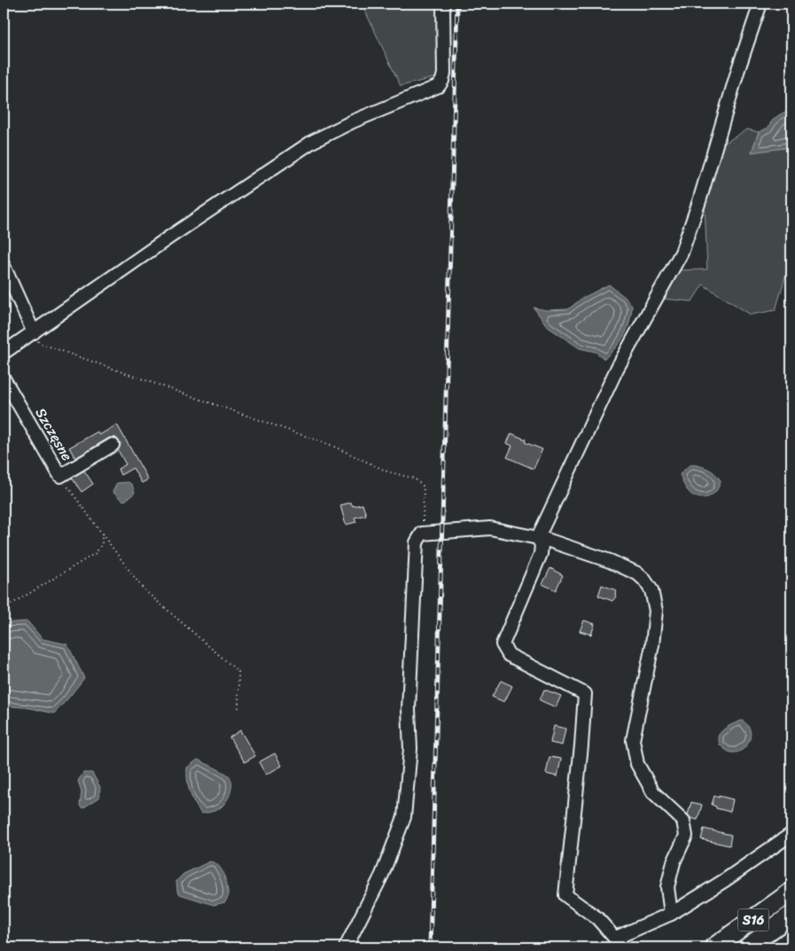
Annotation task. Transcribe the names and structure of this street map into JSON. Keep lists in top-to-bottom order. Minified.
{"streets":{"highway":["S16"],"street":["Szczęsne"]}}
